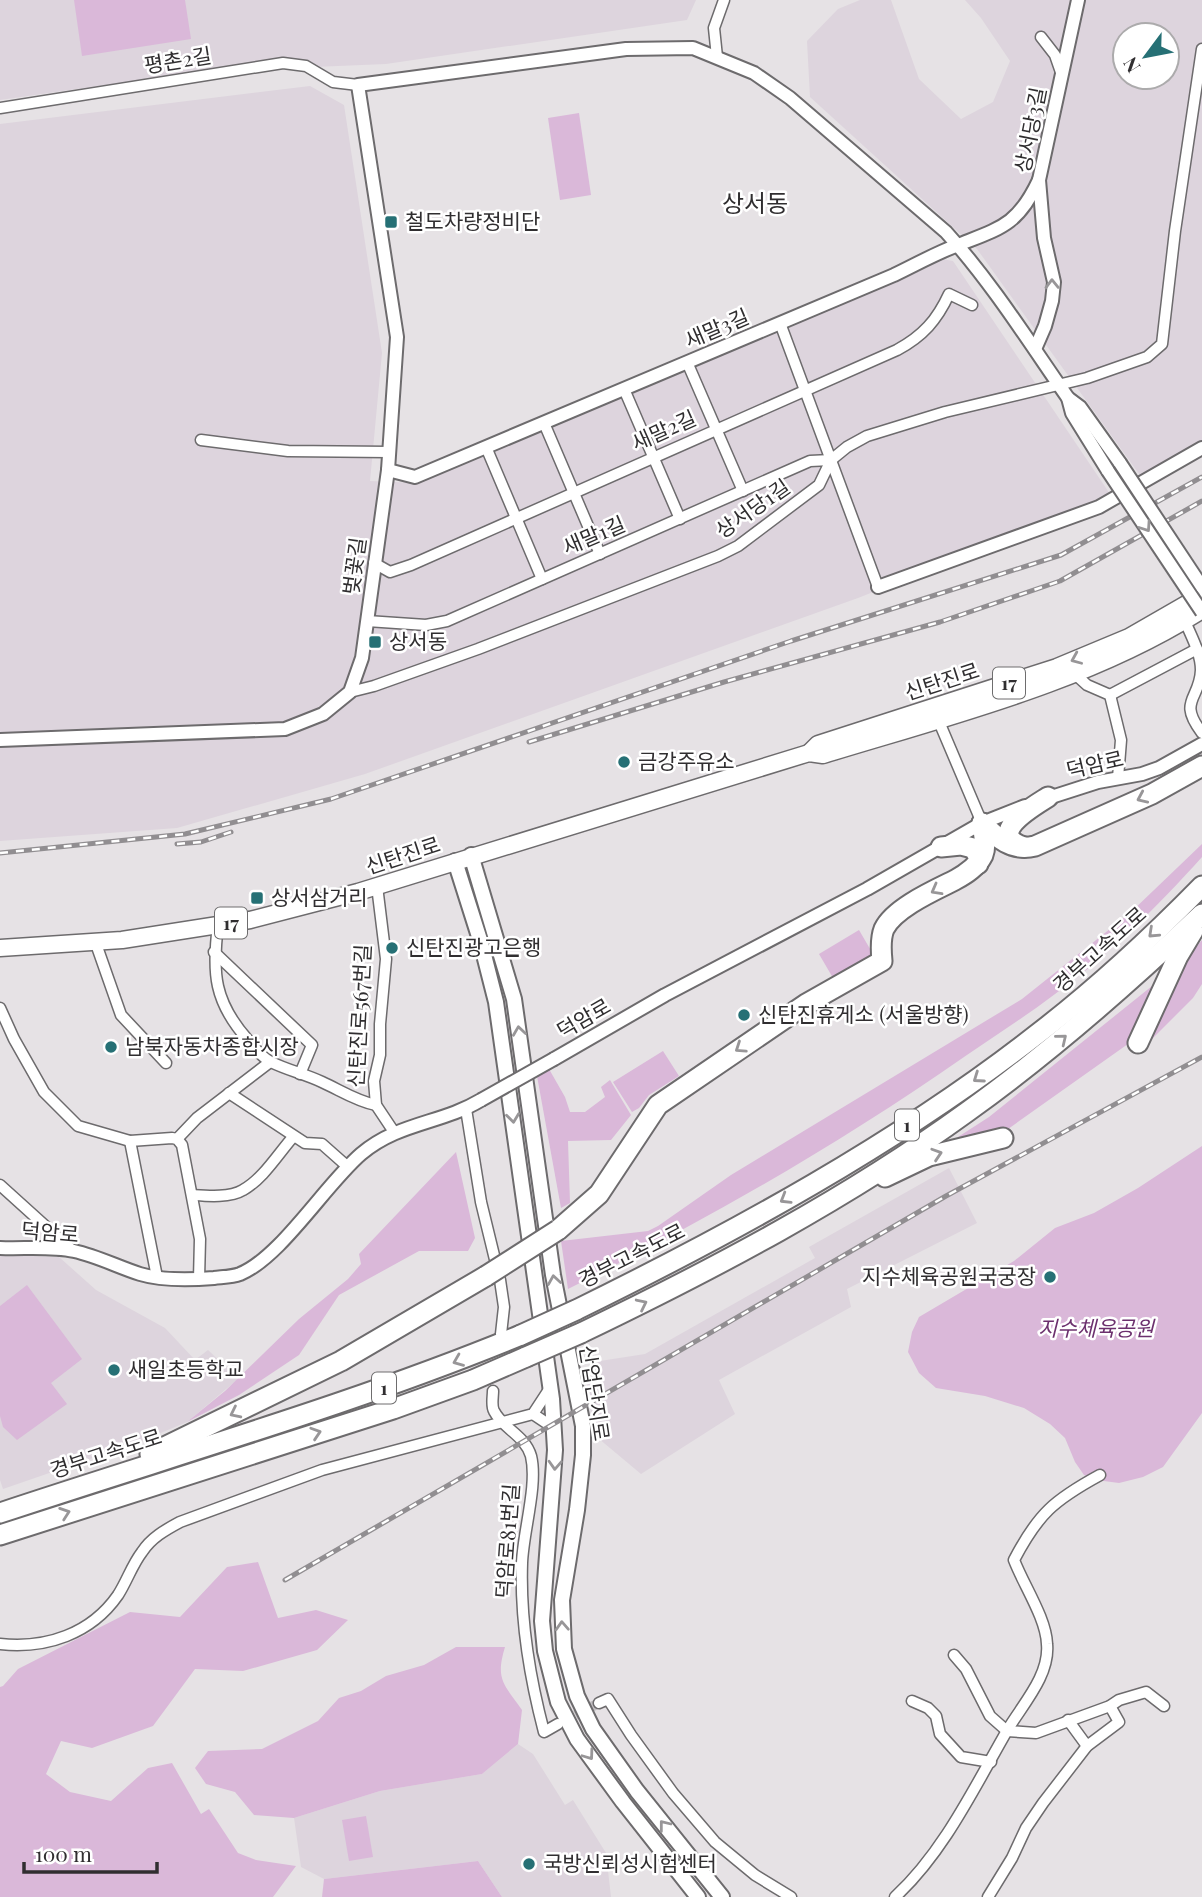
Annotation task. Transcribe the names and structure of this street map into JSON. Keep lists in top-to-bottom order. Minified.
{"streets":{"highway":["경부고속도로","1"],"main road":["신탄진로","17","산업단지로"],"street":["평촌2길","상서당3길","새말3길","새말2길","상서당1길","새말1길","벚꽃길","덕암로","신탄진로567번길","덕암로81번길"]},"crossings":[["평촌2길","벚꽃길"],["상서당3길","새말3길"],["새말3길","벚꽃길"],["새말2길","벚꽃길"],["상서당1길","새말1길"],["상서당1길","벚꽃길"],["새말1길","벚꽃길"],["신탄진로","신탄진로567번길"],["신탄진로","산업단지로"],["덕암로","신탄진로567번길"]],"one_way":["상서당3길"],"districts":["상서동"],"parks":["지수체육공원"],"places":{"transit":["철도차량정비단","상서동","상서삼거리"],"other":["금강주유소","신탄진광고은행","신탄진휴게소 (서울방향)","남북자동차종합시장","지수체육공원국궁장","새일초등학교","국방신뢰성시험센터"]},"scale_bar":"100 m","north":"bottom left"}
